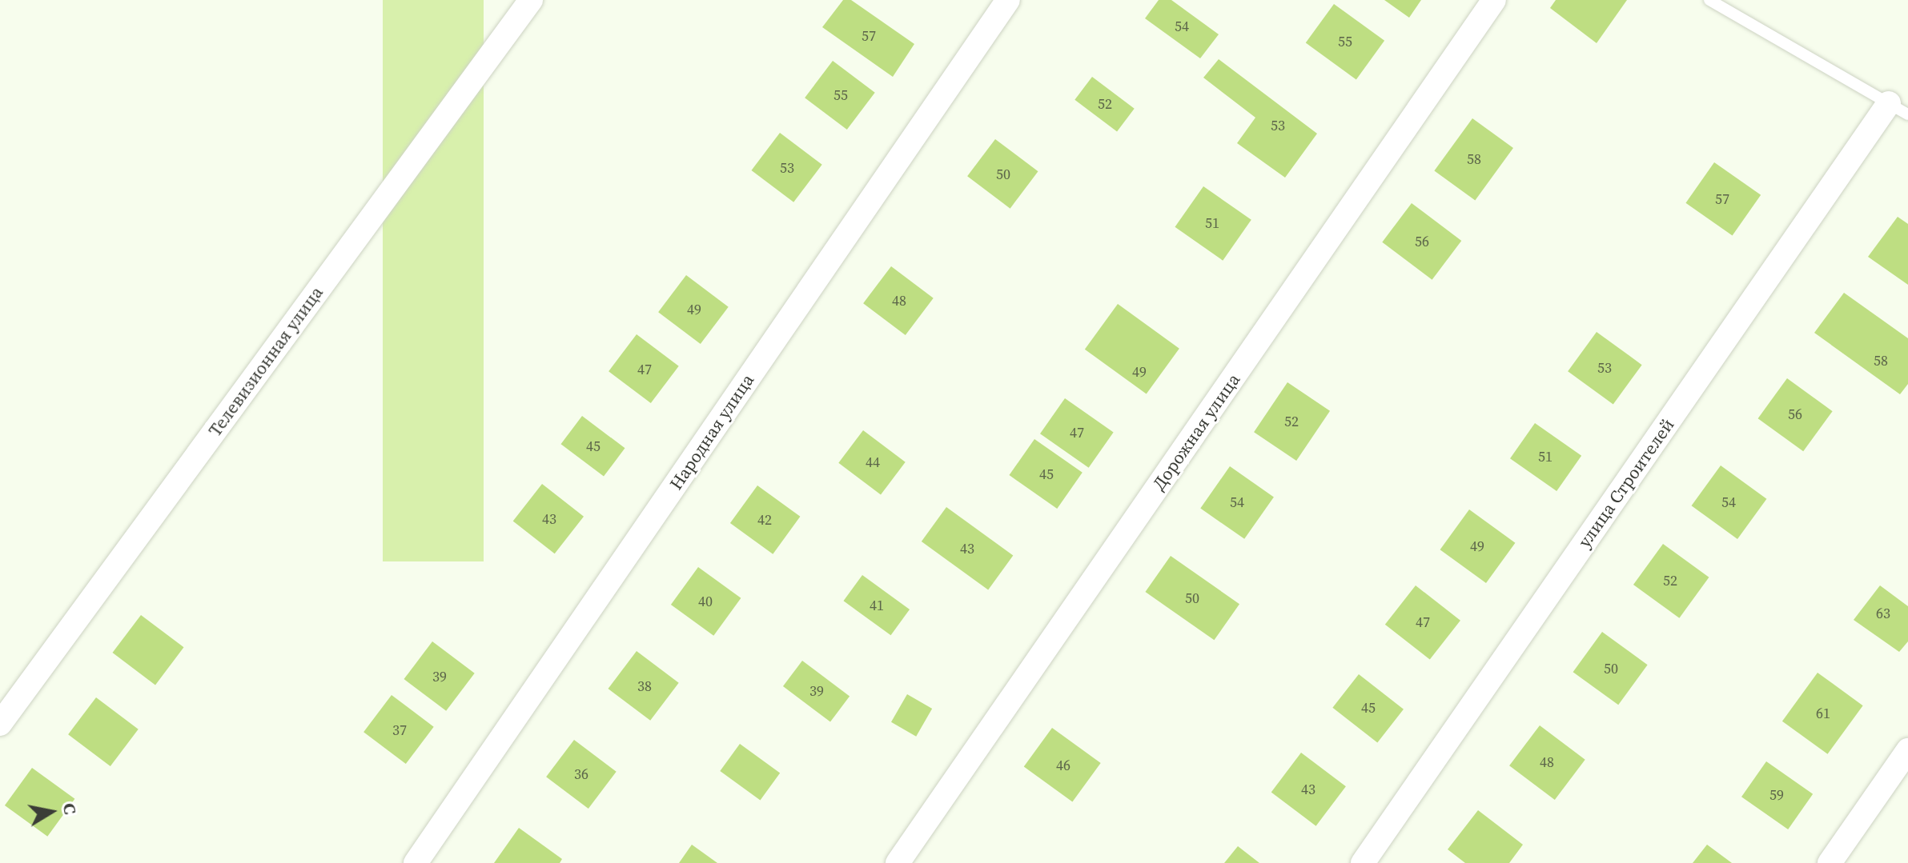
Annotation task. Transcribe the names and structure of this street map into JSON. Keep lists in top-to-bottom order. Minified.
{"streets":{"street":["Телевизионная улица","Народная улица","Дорожная улица","улица Строителей"]},"house_numbers":["54","57","55","55","52","53","58","53","50","57","51","56","48","49","58","53","47","49","56","52","47","45","51","44","45","54","54","43","42","49","43","52","50","40","41","63","47","50","39","38","39","45","61","37","48","46","36","43","59"],"north":"right"}
